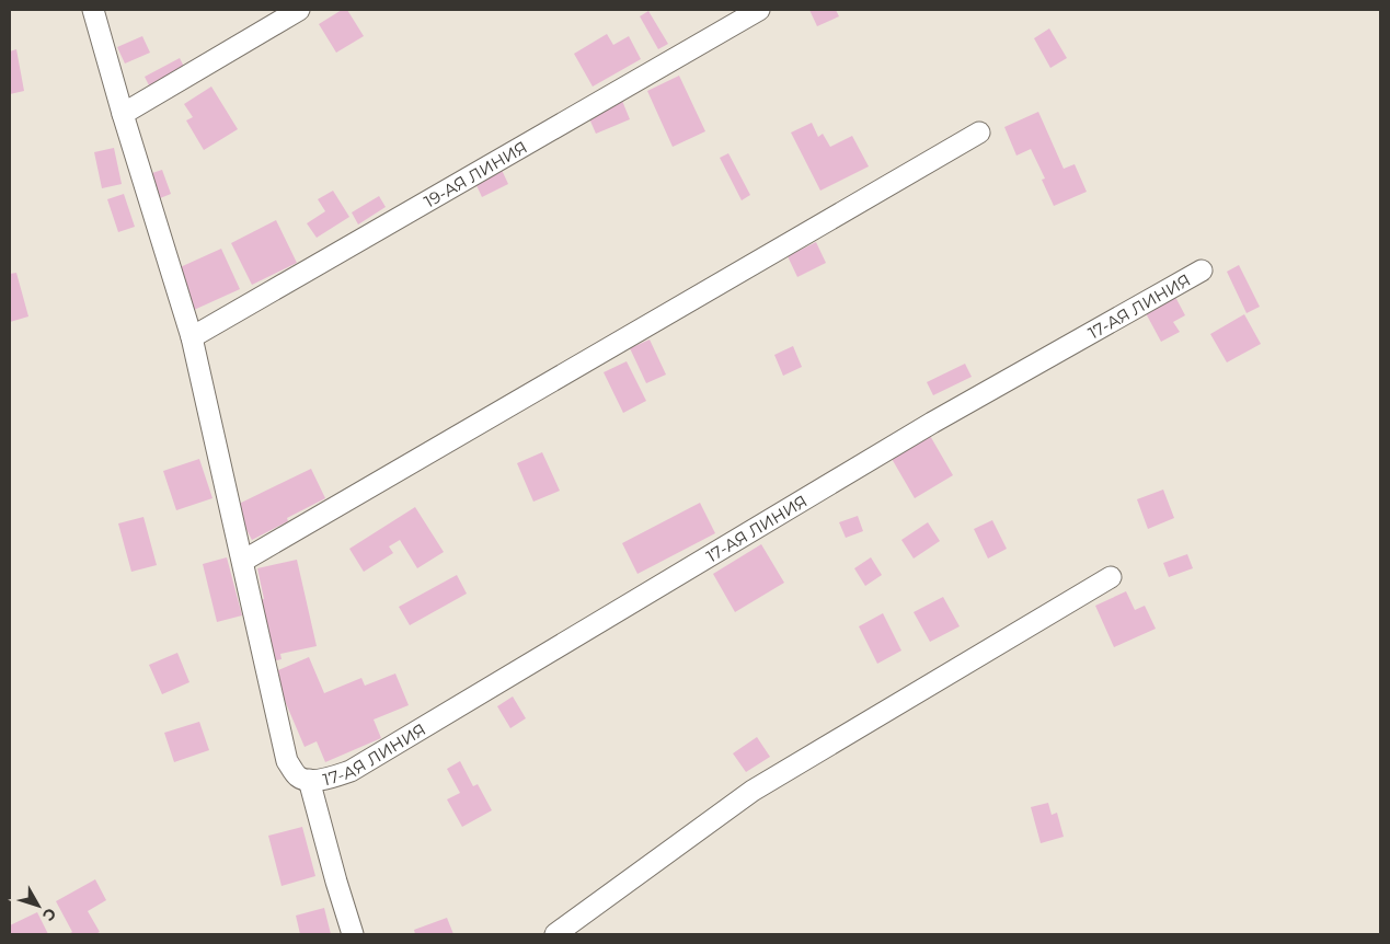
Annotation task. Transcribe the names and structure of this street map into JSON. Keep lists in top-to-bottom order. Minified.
{"streets":{"street":["19-АЯ ЛИНИЯ","17-АЯ ЛИНИЯ"]},"north":"bottom right"}
